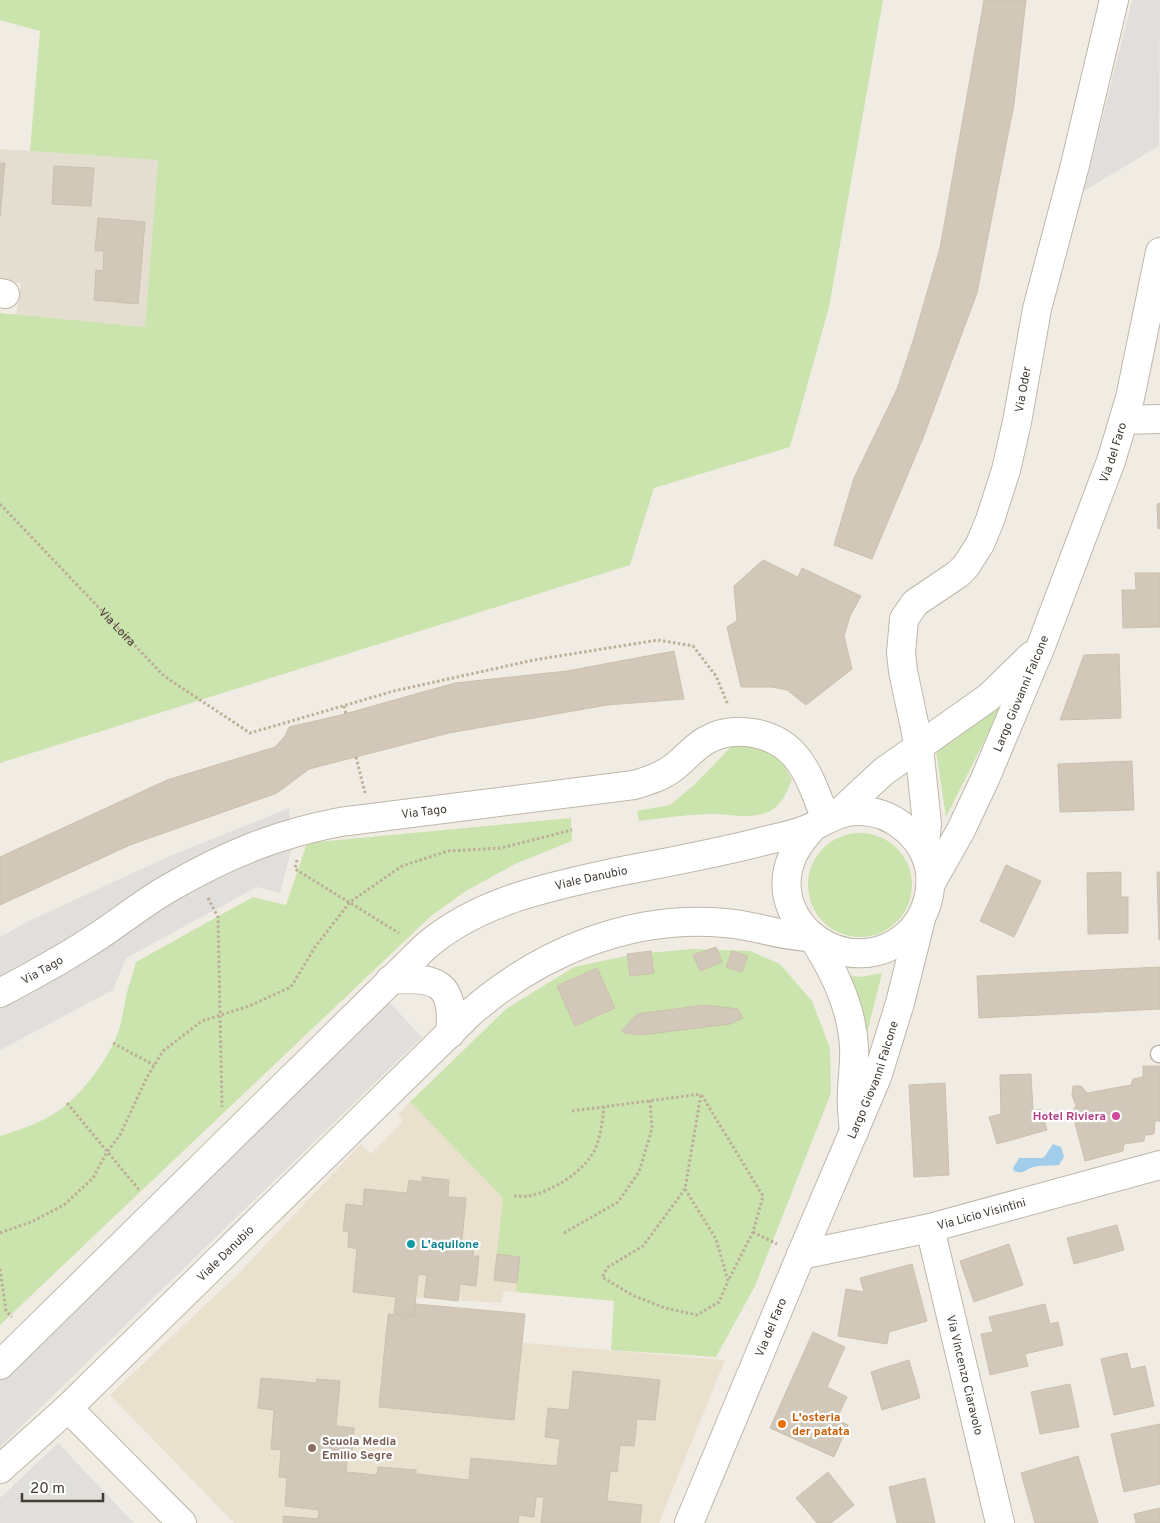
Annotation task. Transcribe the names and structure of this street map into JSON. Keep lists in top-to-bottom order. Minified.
{"streets":{"street":["Via Oder","Via del Faro","Largo Giovanni Falcone","Via Tago","Viale Danubio","Via Licio Visintini","Via Vincenzo Ciaravolo"],"path":["Via Loira"]},"crossings":[["Via Oder","Largo Giovanni Falcone"],["Via del Faro","Largo Giovanni Falcone"],["Via del Faro","Via Licio Visintini"],["Largo Giovanni Falcone","Via Tago"],["Largo Giovanni Falcone","Viale Danubio"],["Via Tago","Viale Danubio"],["Via Licio Visintini","Via Vincenzo Ciaravolo"]],"places":["Hotel Riviera","L'aquilone","L'osteria der patata","Scuola Media Emilio Segre"],"scale_bar":"20 m"}
